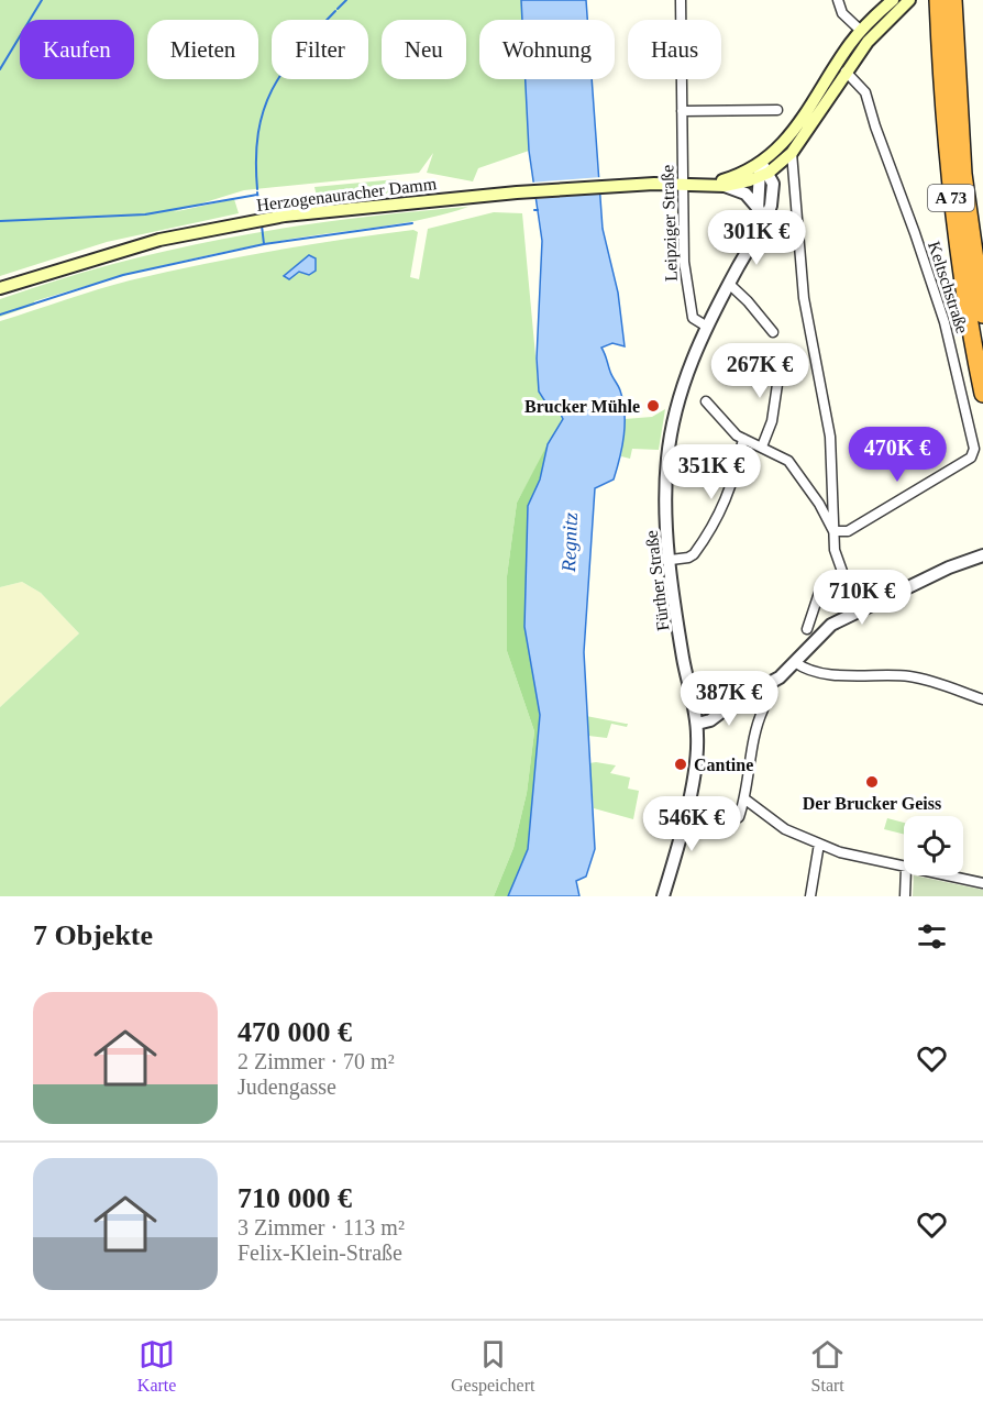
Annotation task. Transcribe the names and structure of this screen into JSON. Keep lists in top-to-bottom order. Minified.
{"streets":{"highway":["A 73"],"main road":["Herzogenauracher Damm"],"street":["Leipziger Straße","Keltschstraße","Fürther Straße"]},"crossings":[["Herzogenauracher Damm","Leipziger Straße"],["Herzogenauracher Damm","Fürther Straße"],["Leipziger Straße","Fürther Straße"]],"water":["Regnitz"],"places":["Brucker Mühle","Cantine","Der Brucker Geiss"],"page":{"chip":["Kaufen","Mieten","Filter","Neu","Wohnung","Haus"],"price":["301K €","267K €","470K €","351K €","710K €","387K €","546K €"],"heading":"7 Objekte","list":[{"name":"470 000 €","note":"2 Zimmer · 70 m² · Judengasse"},{"name":"710 000 €","note":"3 Zimmer · 113 m² · Felix-Klein-Straße"}],"tabs":["Karte","Gespeichert","Start"]}}
